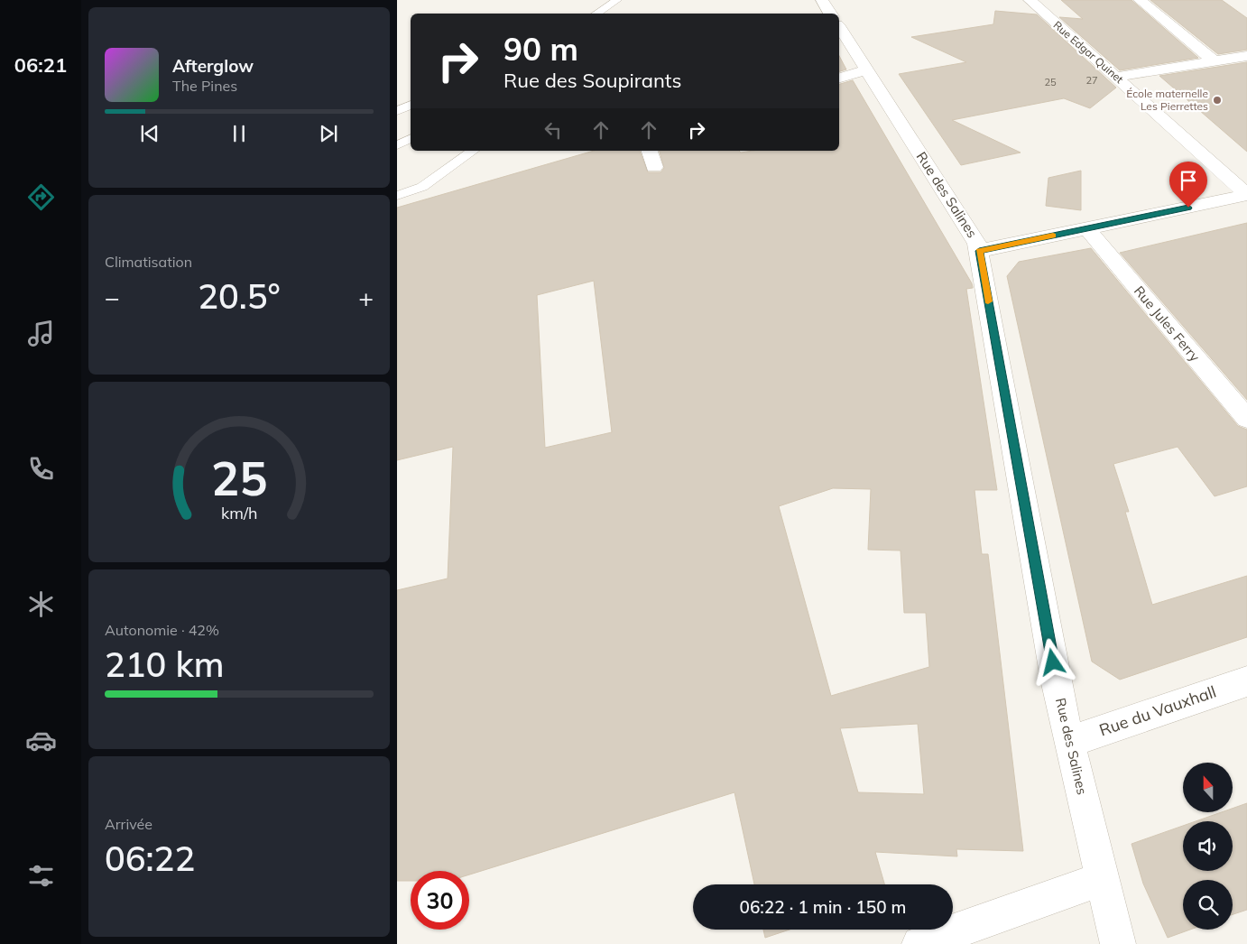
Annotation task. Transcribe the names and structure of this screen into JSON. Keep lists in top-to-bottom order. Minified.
{"streets":{"street":["Rue Edgar Quinet","Rue des Salines","Rue Jules Ferry","Rue du Vauxhall"]},"crossings":[["Rue des Salines","Rue du Vauxhall"]],"places":["École maternelle Les Pierrettes"],"house_numbers":["27","25"],"north":"top","page":{"tabs":"06:21","turn":["90 m","Rue des Soupirants"],"song":["Afterglow","The Pines"],"tile":["Climatisation",["Autonomie · 42%","210 km"],["Arrivée","06:22"]],"heat":["−","20.5°","+"],"limit":"30","trip":"06:22 · 1 min · 150 m","gauge":["25","km/h"]}}
